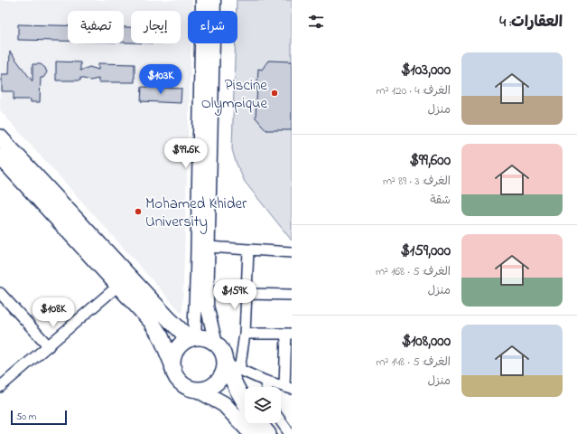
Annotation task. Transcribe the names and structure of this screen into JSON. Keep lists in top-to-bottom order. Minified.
{"places":["Piscine Olympique","Mohamed Khider University"],"scale_bar":"50 m","page":{"heading":"العقارات: 4","chip":["شراء","إيجار","تصفية"],"list":[{"name":"$103,000","note":"الغرف: 4 · 120 m² · منزل"},{"name":"$99,600","note":"الغرف: 3 · 89 m² · شقة"},{"name":"$159,000","note":"الغرف: 5 · 168 m² · منزل"},{"name":"$108,000","note":"الغرف: 5 · 148 m² · منزل"}],"price":["$103K","$99.6K","$159K","$108K"],"scale":"50 m"}}
